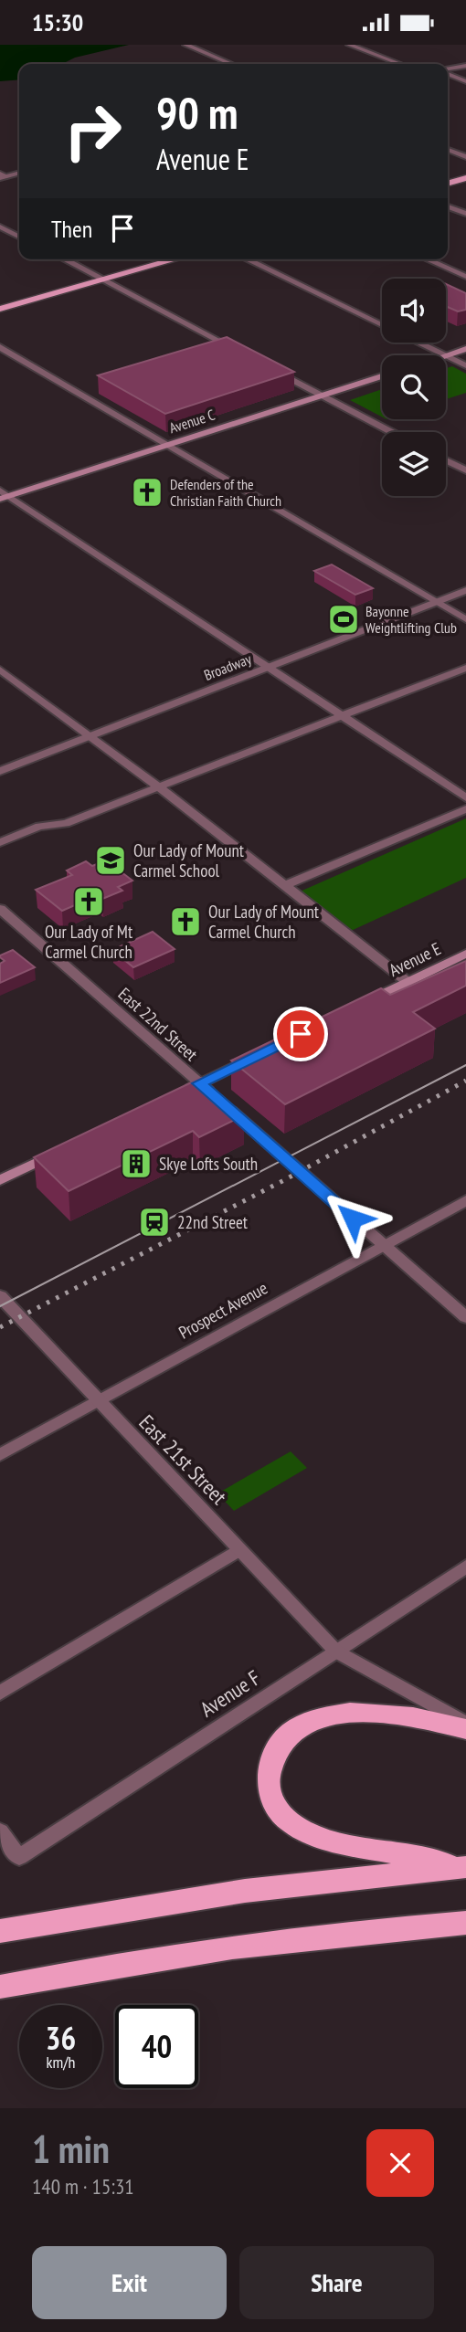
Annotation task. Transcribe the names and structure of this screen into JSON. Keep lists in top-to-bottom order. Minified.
{"streets":{"main road":["Avenue C","Avenue E"],"street":["Broadway","East 22nd Street","Prospect Avenue","East 21st Street","Avenue F"]},"crossings":[["East 22nd Street","Prospect Avenue"],["Prospect Avenue","East 21st Street"],["East 21st Street","Avenue F"]],"places":{"church":["Defenders of the Christian Faith Church","Our Lady of Mt Carmel Church","Our Lady of Mount Carmel Church"],"sports":["Bayonne Weightlifting Club"],"school or university":["Our Lady of Mount Carmel School"],"building":["Skye Lofts South"],"station":["22nd Street"]},"page":{"status":"15:30","turn":["90 m","Avenue E"],"then":"Then","speed":"36 km/h","limit":"40","heading":["1 min","140 m · 15:31"],"buttons":["Exit","Share"]}}
